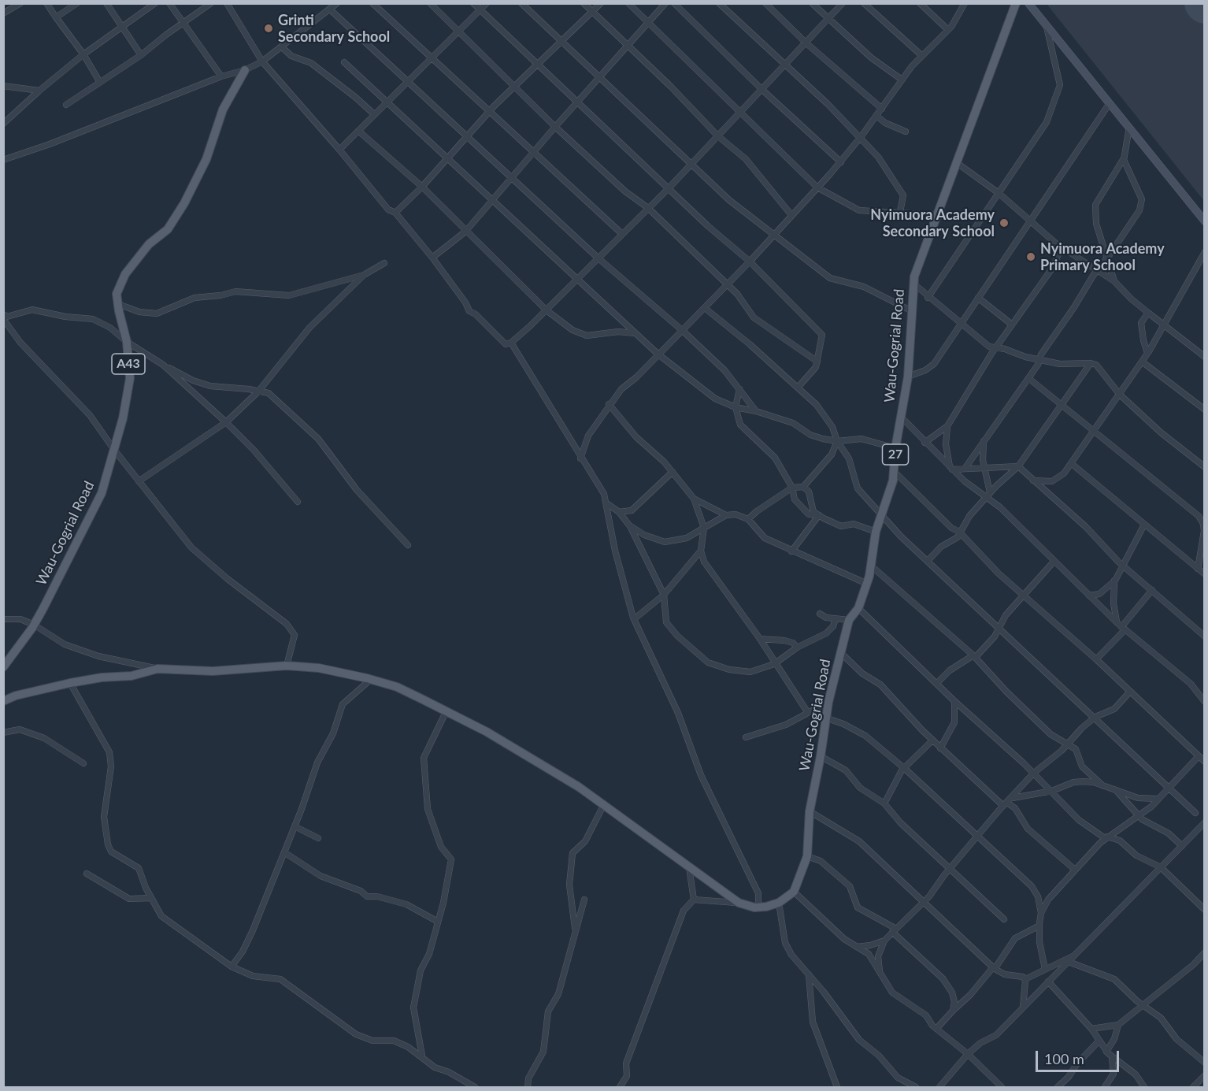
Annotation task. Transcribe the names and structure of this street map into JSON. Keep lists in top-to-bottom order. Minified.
{"streets":{"main road":["Wau-Gogrial Road","A43","27"]},"places":["Grinti Secondary School","Nyimuora Academy Secondary School","Nyimuora Academy Primary School"],"scale_bar":"100 m"}
